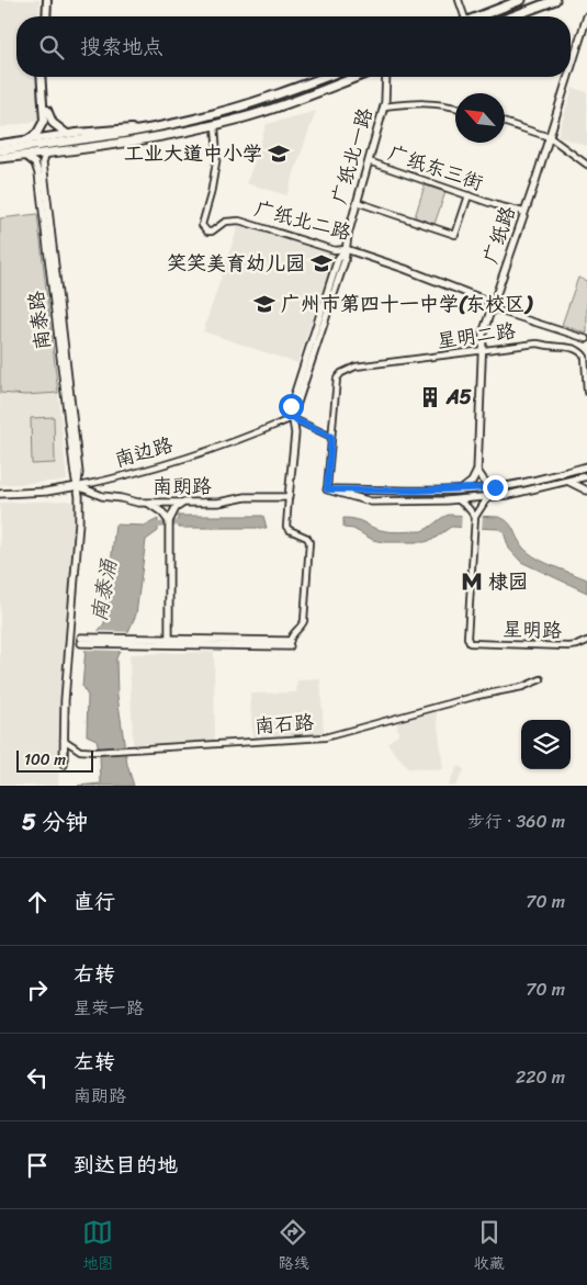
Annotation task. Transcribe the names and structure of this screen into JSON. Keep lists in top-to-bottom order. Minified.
{"streets":{"street":["广纸北一路","广纸东三街","广纸北二路","广纸路","南泰路","星明二路","南边路","南朗路","星明路","南石路"]},"crossings":[["广纸北一路","广纸东三街"],["广纸北一路","广纸北二路"],["广纸北一路","南边路"],["广纸北一路","南朗路"],["广纸东三街","广纸路"],["广纸北二路","广纸路"],["广纸路","星明二路"],["南泰路","南边路"],["南泰路","南朗路"],["南泰路","南石路"],["南边路","南朗路"]],"water":["南泰涌"],"places":{"school or university":["工业大道中小学","笑笑美育幼儿园","广州市第四十一中学(东校区)"],"building":["A5"],"metro station":["棣园"]},"scale_bar":"100 m","north":"top left","page":{"search":"搜索地点","scale":"100 m","heading":["5 分钟","步行 · 360 m"],"list":[["直行","70 m"],["右转","星荣一路","70 m"],["左转","南朗路","220 m"],"到达目的地"],"nav":["地图","路线","收藏"]}}
